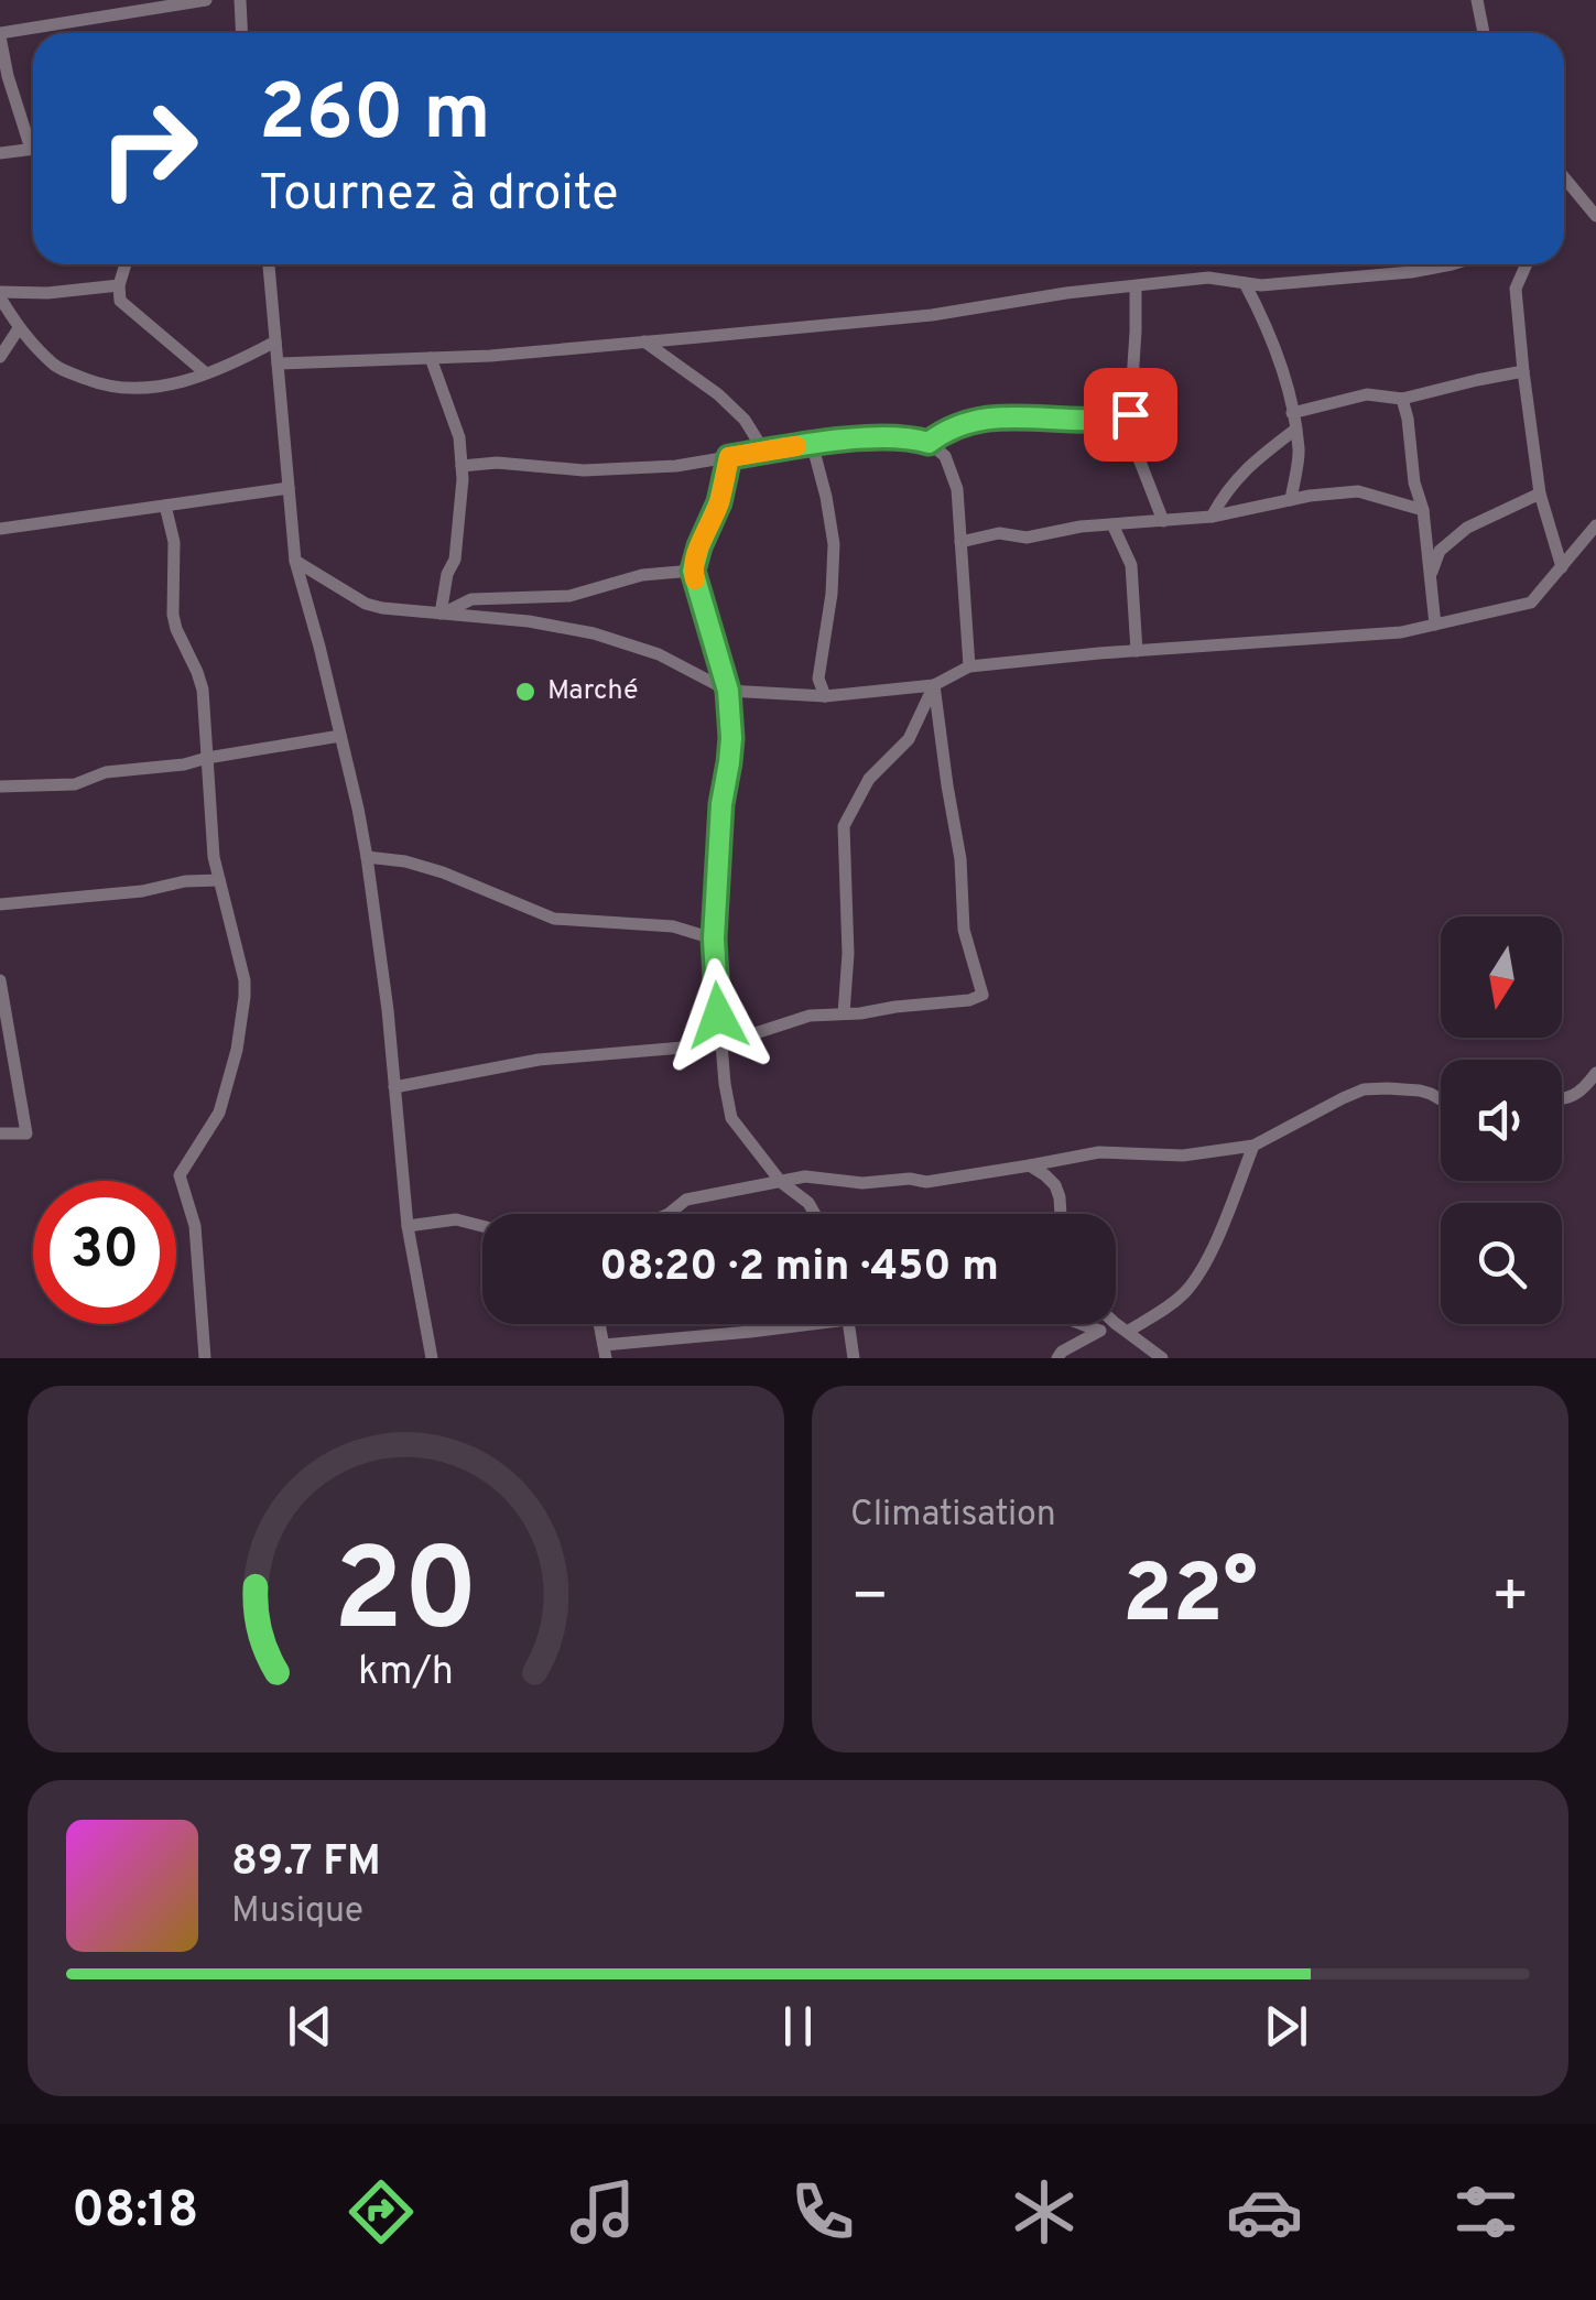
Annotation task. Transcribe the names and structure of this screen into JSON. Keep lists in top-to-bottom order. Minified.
{"places":["Marché"],"north":"bottom","page":{"turn":["260 m","Tournez à droite"],"limit":"30","trip":"08:20 · 2 min · 450 m","tile":"Climatisation","heat":["−","22°","+"],"song":["89.7 FM","Musique"],"tabs":"08:18","gauge":["20","km/h"]}}
